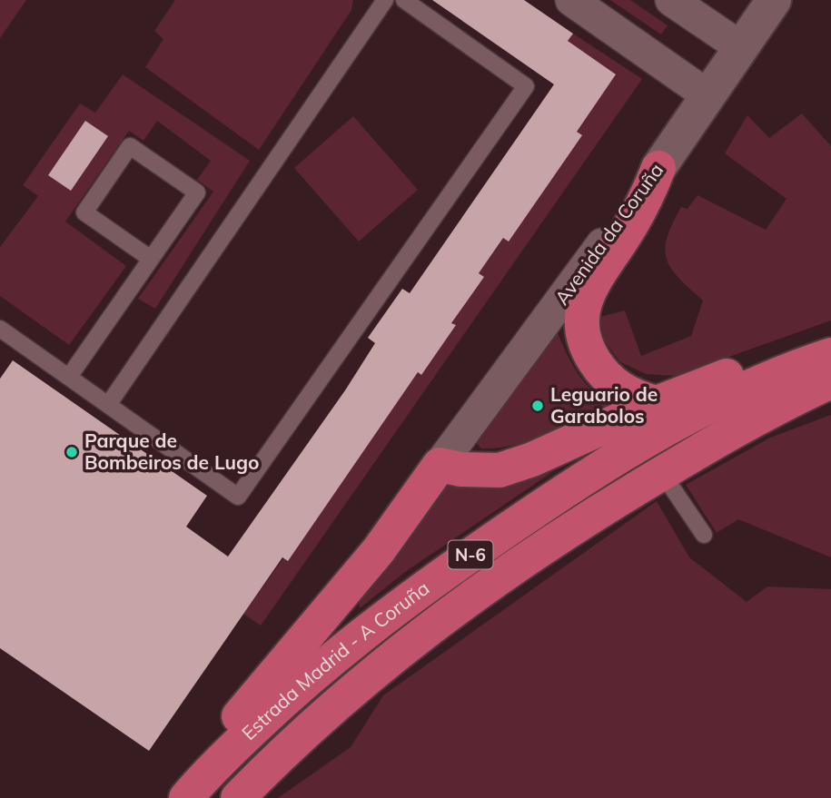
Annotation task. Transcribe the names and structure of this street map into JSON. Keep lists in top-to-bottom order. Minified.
{"streets":{"highway":["N-6","Estrada Madrid - A Coruña"],"street":["Avenida da Coruña"]},"crossings":[["Avenida da Coruña","N-6"],["N-6","Estrada Madrid - A Coruña"]],"places":["Leguario de Garabolos","Parque de Bombeiros de Lugo"]}
